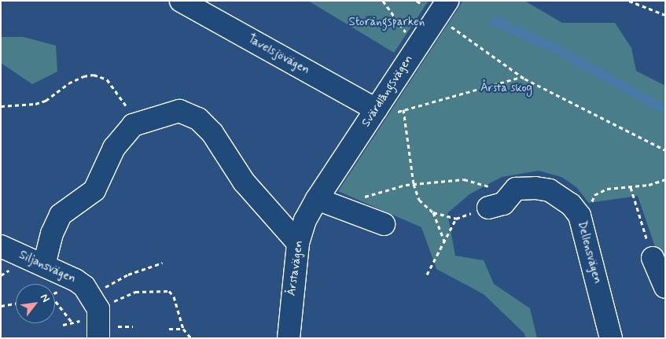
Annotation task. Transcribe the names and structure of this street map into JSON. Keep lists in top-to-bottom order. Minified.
{"streets":{"street":["Tavelsjövägen","Svärdlångsvägen","Dellensvägen","Siljansvägen","Årstavägen"]},"crossings":[["Tavelsjövägen","Svärdlångsvägen"],["Svärdlångsvägen","Årstavägen"]],"parks":["Storängsparken","Årsta skog"],"north":"top right"}
